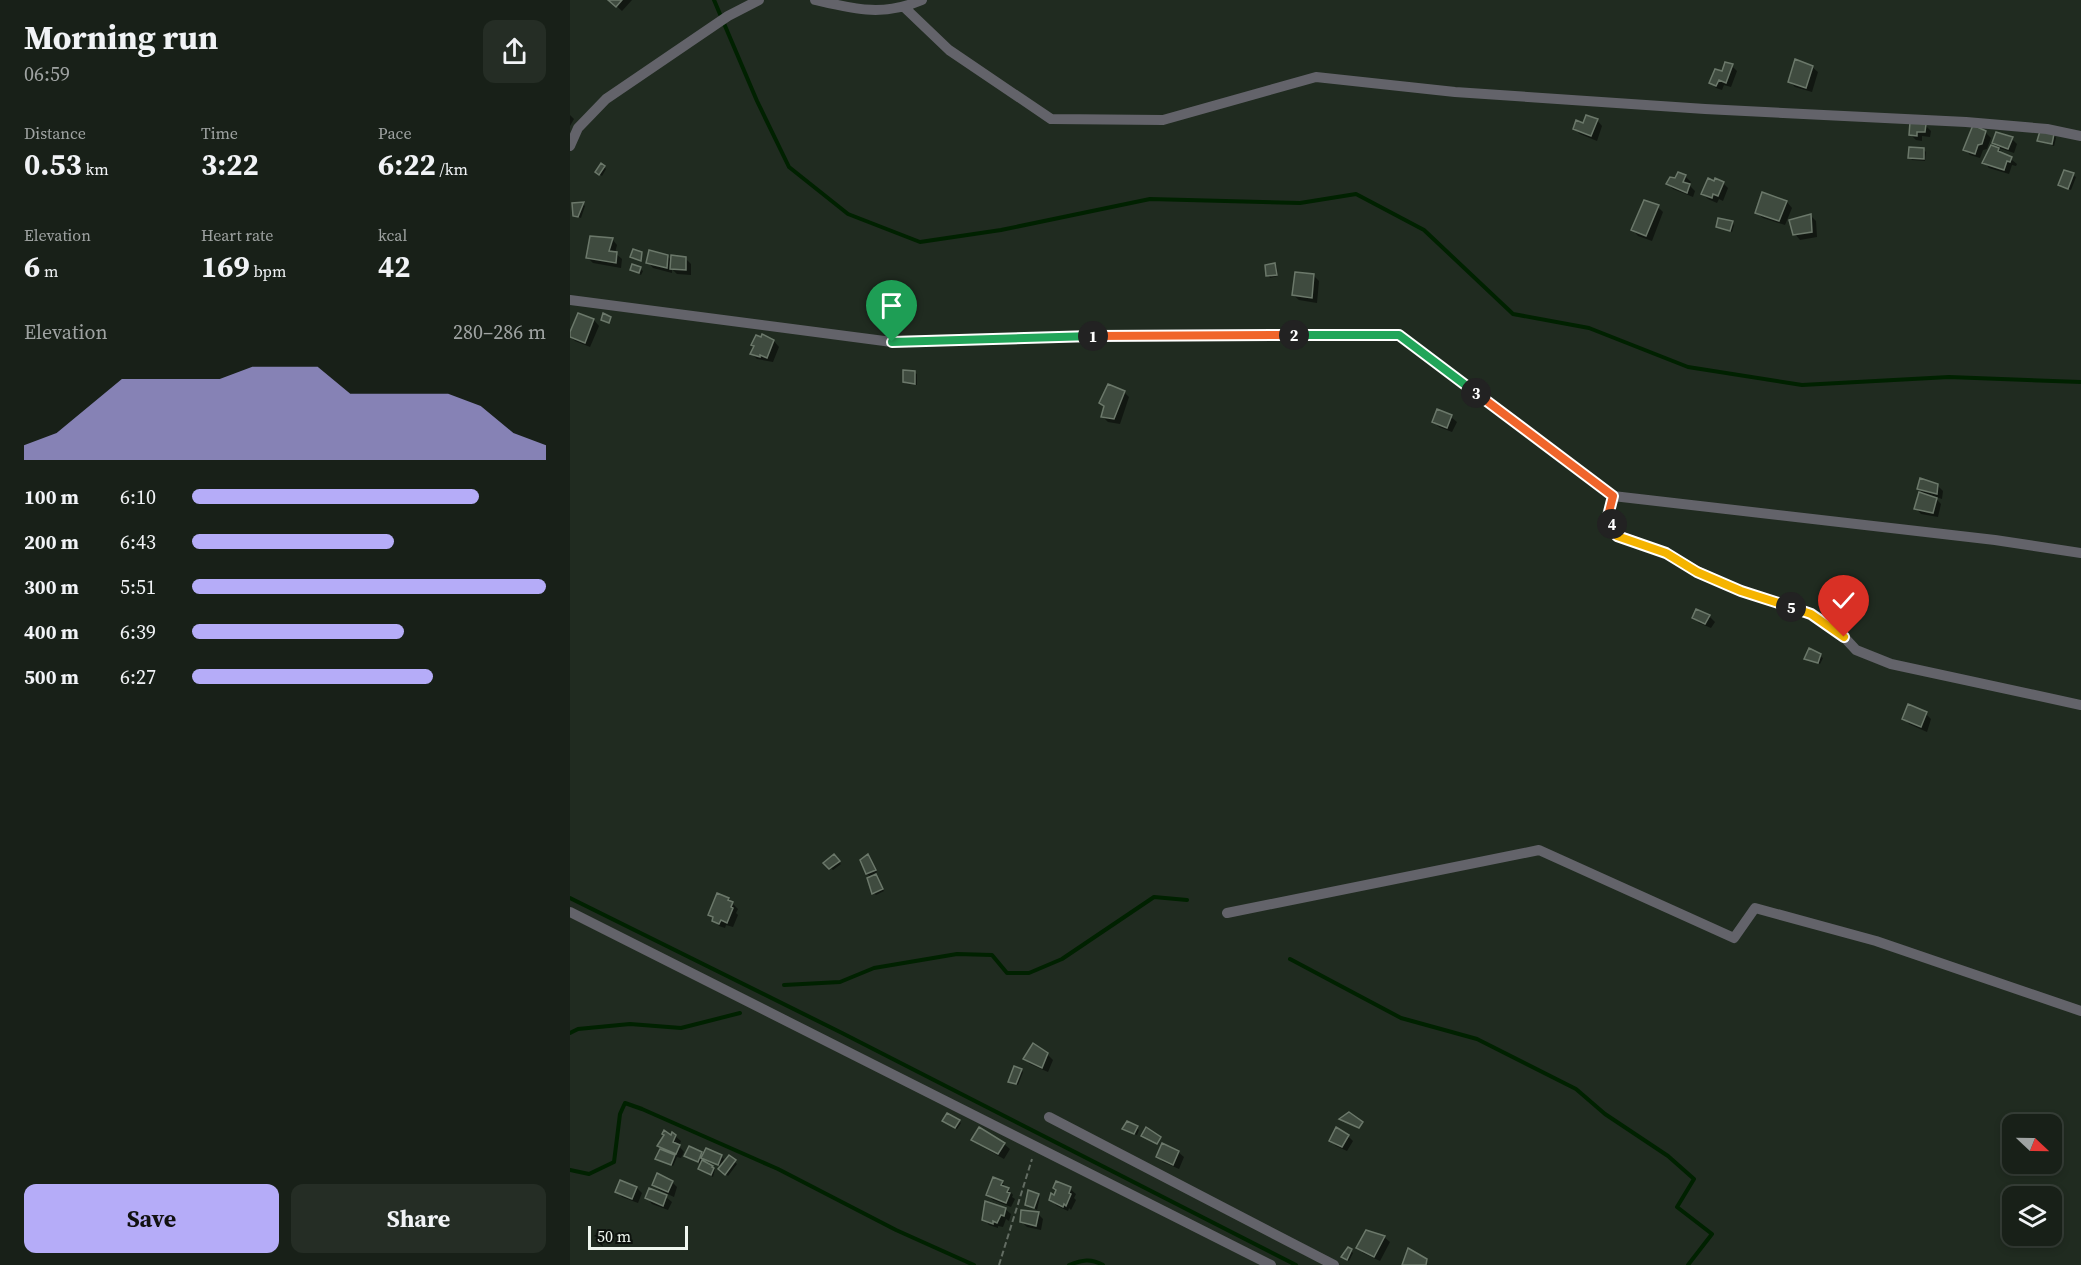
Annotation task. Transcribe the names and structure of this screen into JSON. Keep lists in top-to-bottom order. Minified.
{"scale_bar":"50 m","north":"right","page":{"heading":["Morning run","06:59"],"stats":[["Distance","0.53 km"],["Time","3:22"],["Pace","6:22 /km"],["Elevation","6 m"],["Heart rate","169 bpm"],["kcal","42"]],"chart":["Elevation","280–286 m"],"pins":["2","1","3","4","5"],"list":[{"name":"100 m","note":"6:10"},{"name":"200 m","note":"6:43"},{"name":"300 m","note":"5:51"},{"name":"400 m","note":"6:39"},{"name":"500 m","note":"6:27"}],"buttons":["Save","Share"],"scale":"50 m"}}
